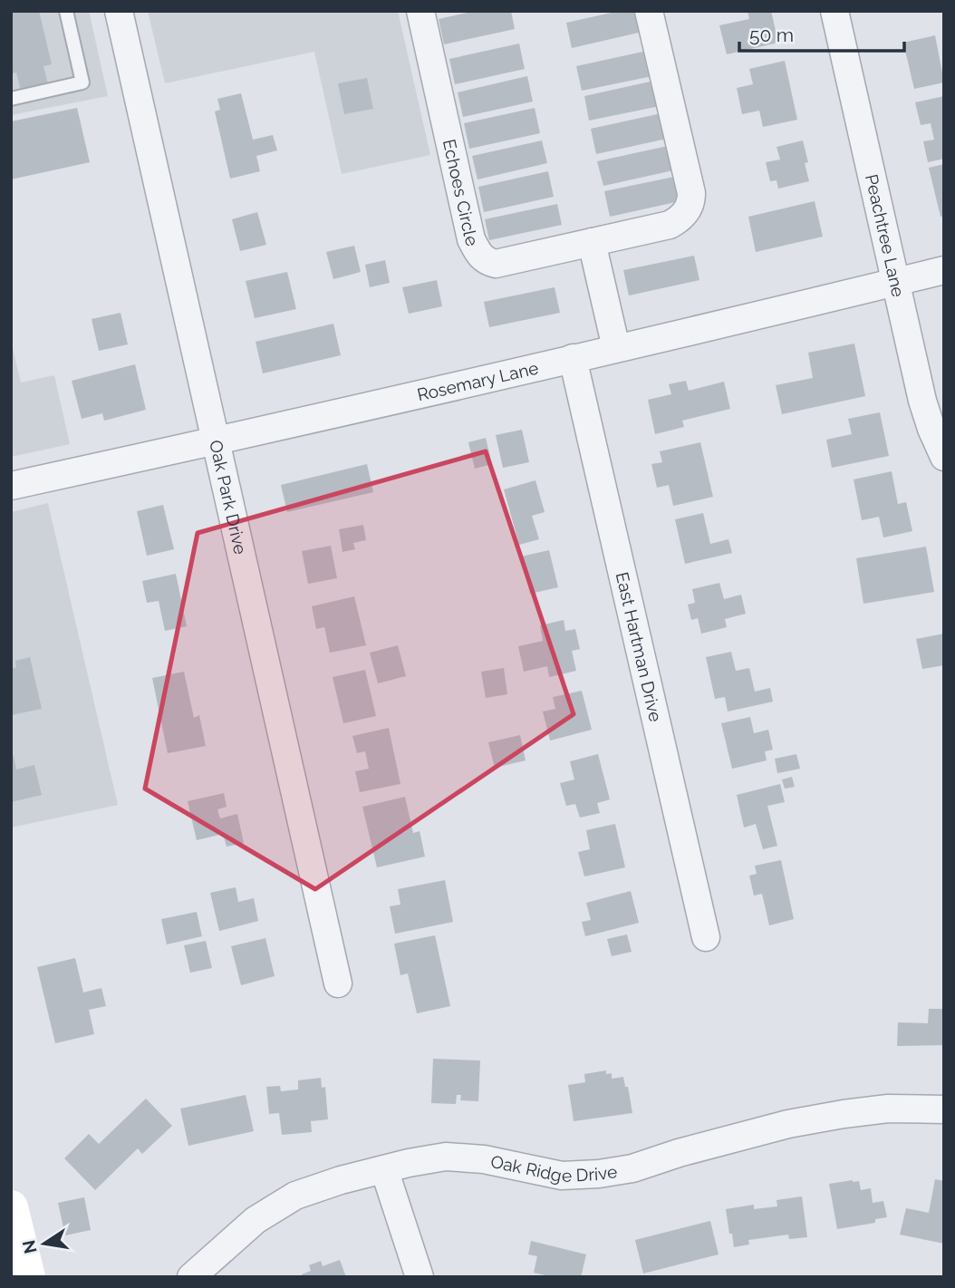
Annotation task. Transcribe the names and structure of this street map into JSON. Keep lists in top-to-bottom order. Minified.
{"streets":{"street":["Echoes Circle","Peachtree Lane","Rosemary Lane","Oak Park Drive","East Hartman Drive","Oak Ridge Drive"]},"crossings":[["Peachtree Lane","Rosemary Lane"],["Rosemary Lane","Oak Park Drive"],["Rosemary Lane","East Hartman Drive"]],"scale_bar":"50 m","north":"left"}
